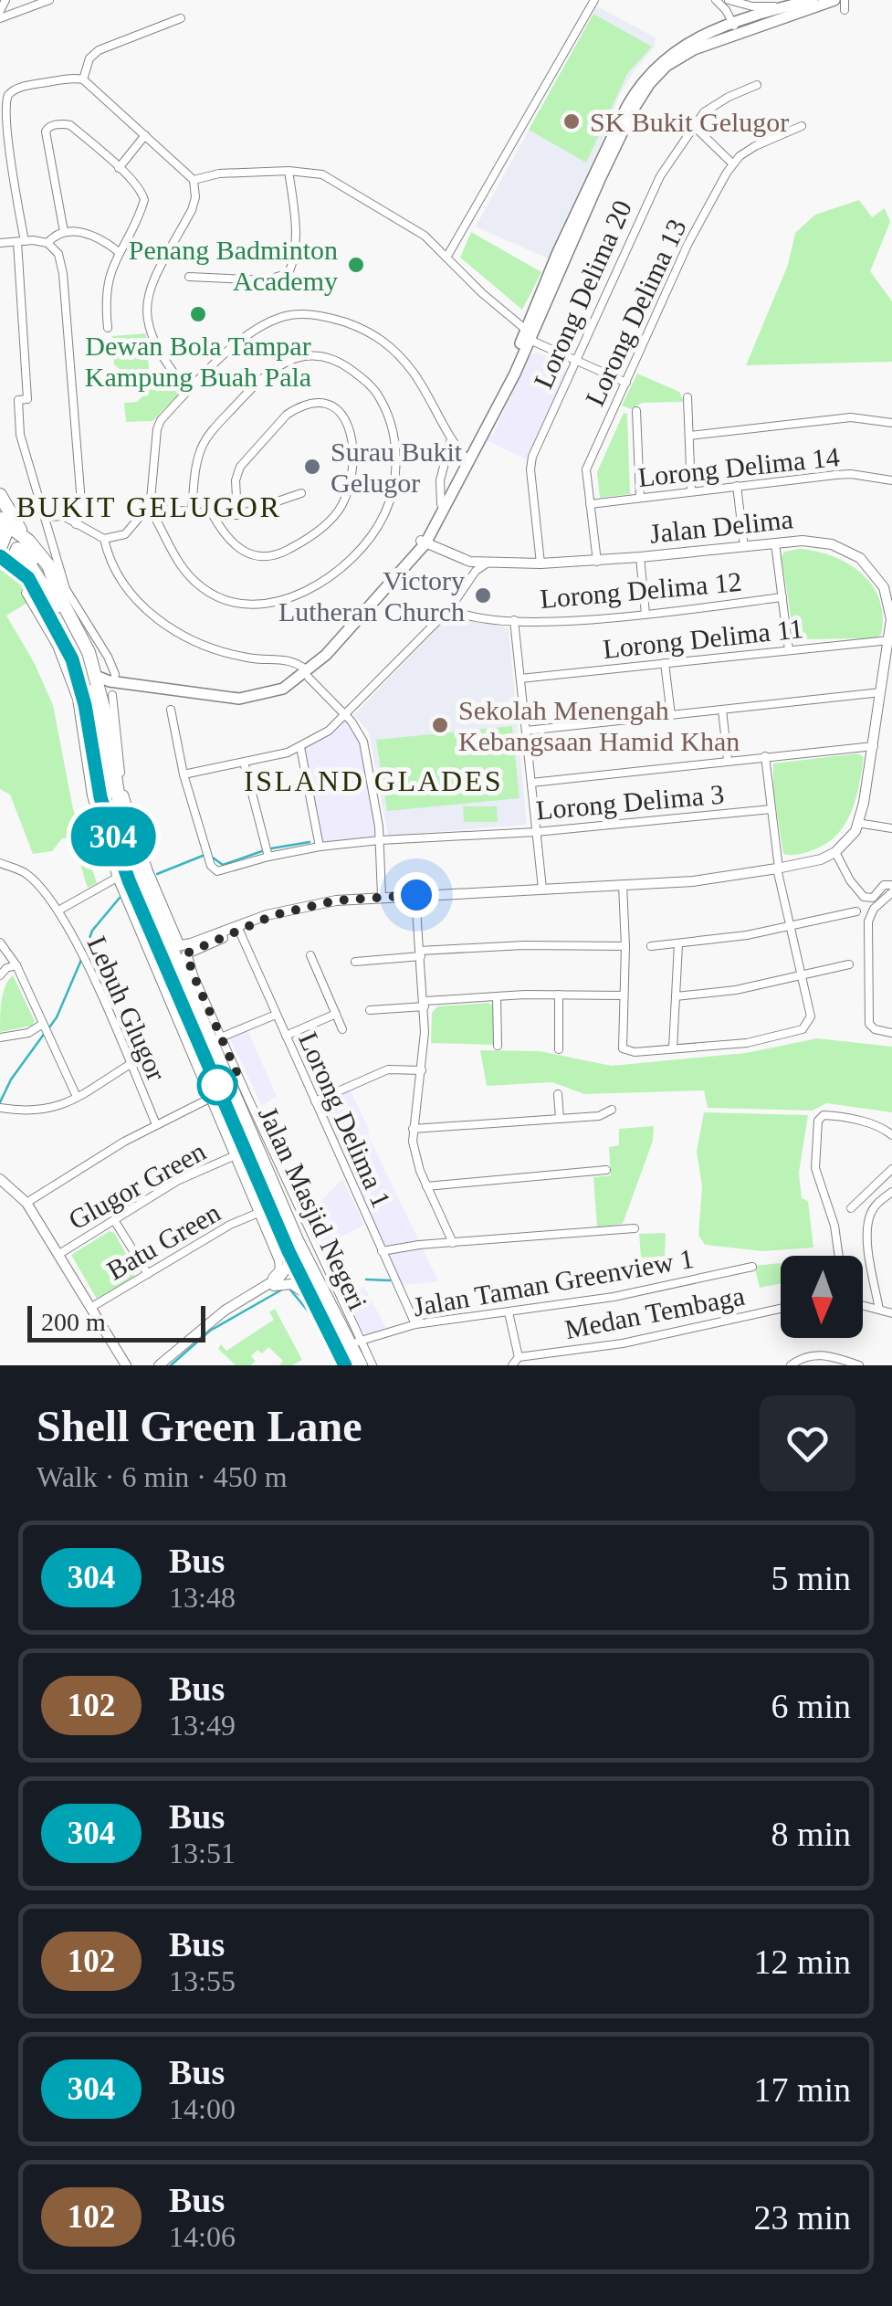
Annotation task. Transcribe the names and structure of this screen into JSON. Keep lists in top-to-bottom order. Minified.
{"streets":{"highway":["Jalan Masjid Negeri"],"street":["Lorong Delima 20","Lorong Delima 13","Lorong Delima 14","Jalan Delima","Lorong Delima 12","Lorong Delima 11","Lorong Delima 3","Lebuh Glugor","Lorong Delima 1","Glugor Green","Batu Green","Jalan Taman Greenview 1","Medan Tembaga"]},"crossings":[["Lorong Delima 20","Jalan Delima"],["Lorong Delima 13","Lorong Delima 14"],["Lorong Delima 13","Jalan Delima"],["Jalan Delima","Lorong Delima 11"],["Lorong Delima 1","Jalan Taman Greenview 1"],["Jalan Masjid Negeri","Jalan Taman Greenview 1"]],"districts":["BUKIT GELUGOR","ISLAND GLADES"],"places":["SK Bukit Gelugor","Penang Badminton Academy","Dewan Bola Tampar Kampung Buah Pala","Surau Bukit Gelugor","Victory Lutheran Church","Sekolah Menengah Kebangsaan Hamid Khan"],"lines":["bus line 304"],"scale_bar":"200 m","north":"bottom","page":{"on_map":"304","scale":"200 m","heading":["Shell Green Lane","Walk · 6 min · 450 m"],"list":[{"mark":"304","name":"Bus","note":"13:48","value":"5 min"},{"mark":"102","name":"Bus","note":"13:49","value":"6 min"},{"mark":"304","name":"Bus","note":"13:51","value":"8 min"},{"mark":"102","name":"Bus","note":"13:55","value":"12 min"},{"mark":"304","name":"Bus","note":"14:00","value":"17 min"},{"mark":"102","name":"Bus","note":"14:06","value":"23 min"}]}}
